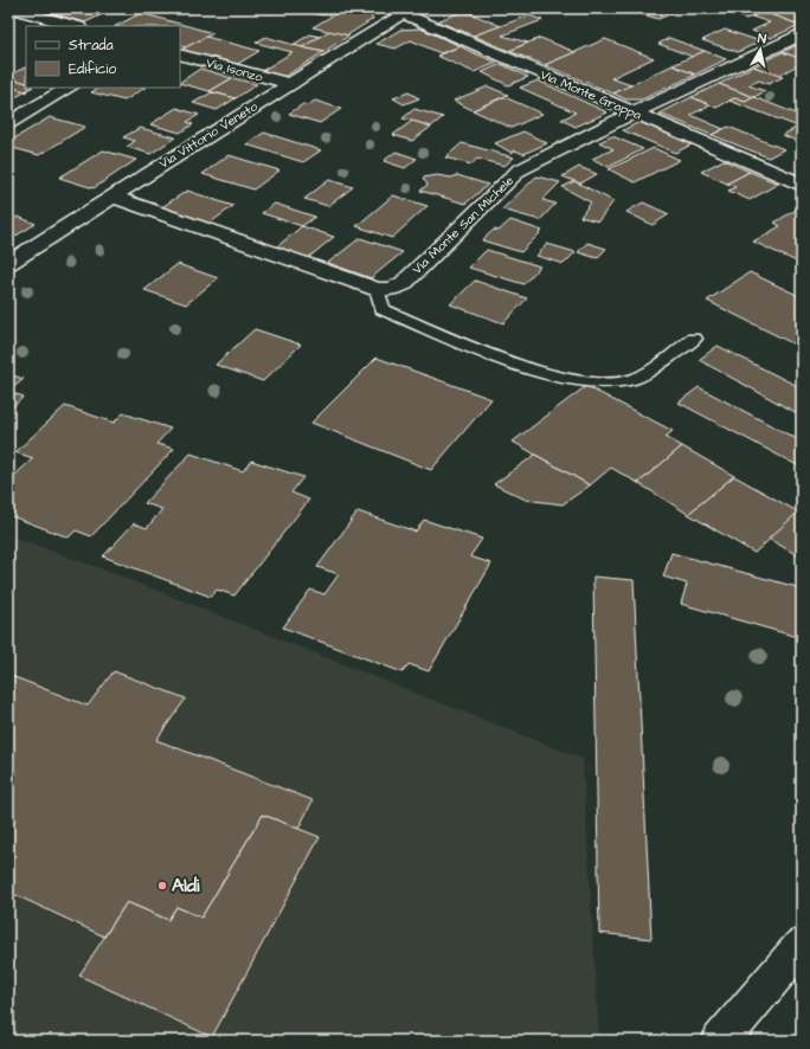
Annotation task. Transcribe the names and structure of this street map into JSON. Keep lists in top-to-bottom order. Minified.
{"streets":{"street":["Via Isonzo","Via Monte Grappa","Via Vittorio Veneto","Via Monte San Michele"]},"crossings":[["Via Isonzo","Via Vittorio Veneto"],["Via Monte Grappa","Via Vittorio Veneto"],["Via Monte Grappa","Via Monte San Michele"],["Via Vittorio Veneto","Via Monte San Michele"]],"places":["Aldi"],"legend":["Strada","Edificio"],"north":"top"}
